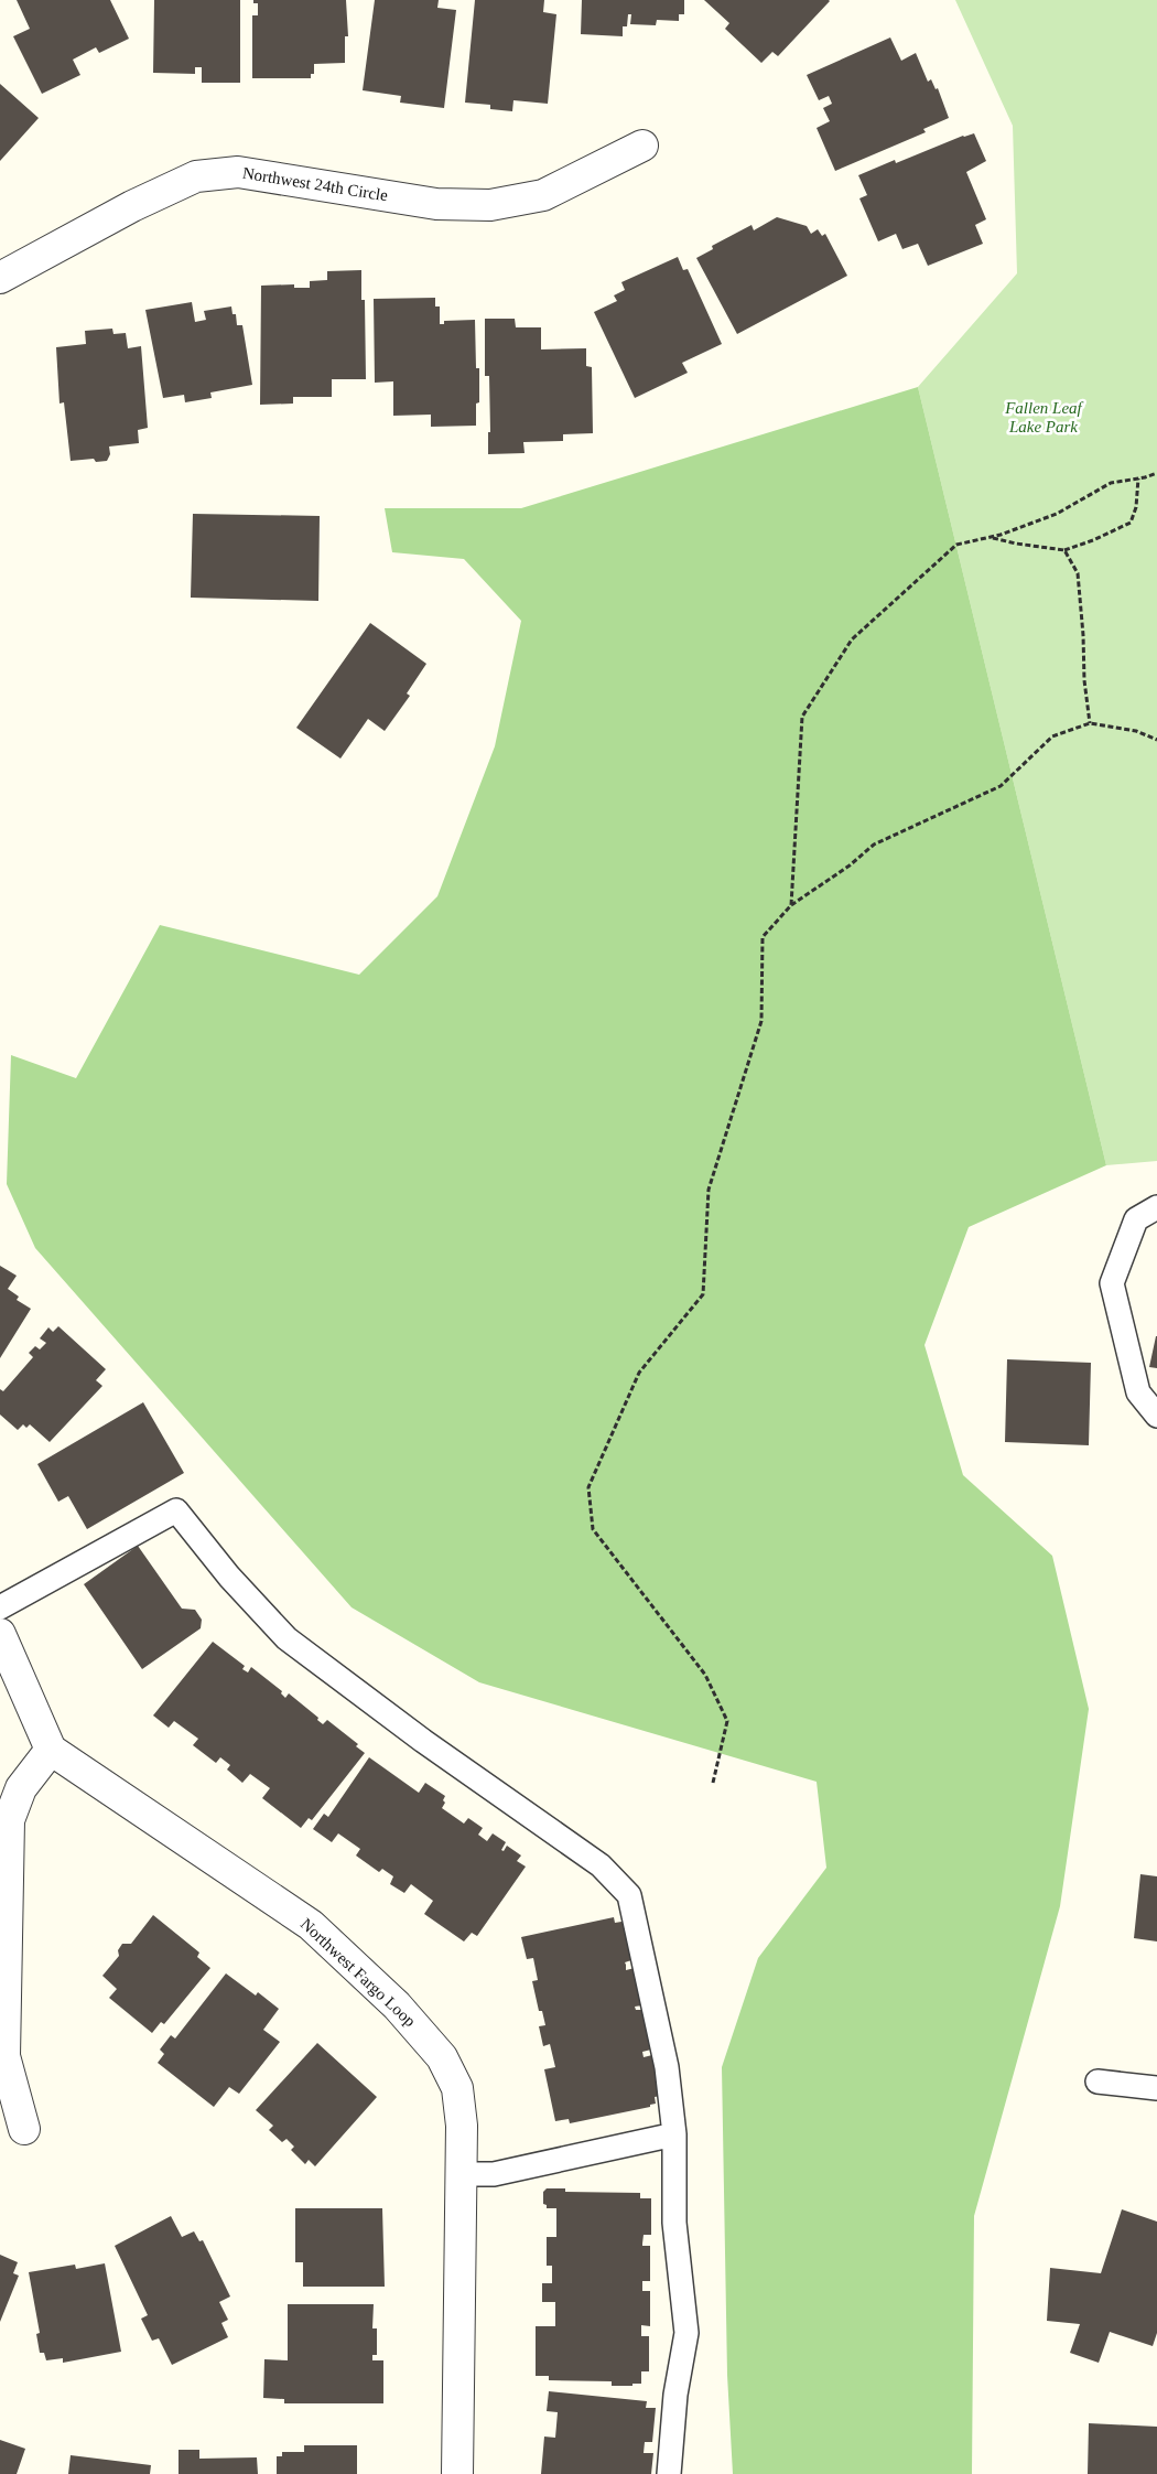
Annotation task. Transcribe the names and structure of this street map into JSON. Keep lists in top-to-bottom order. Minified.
{"streets":{"street":["Northwest 24th Circle","Northwest Fargo Loop"]},"parks":["Fallen Leaf Lake Park"]}
